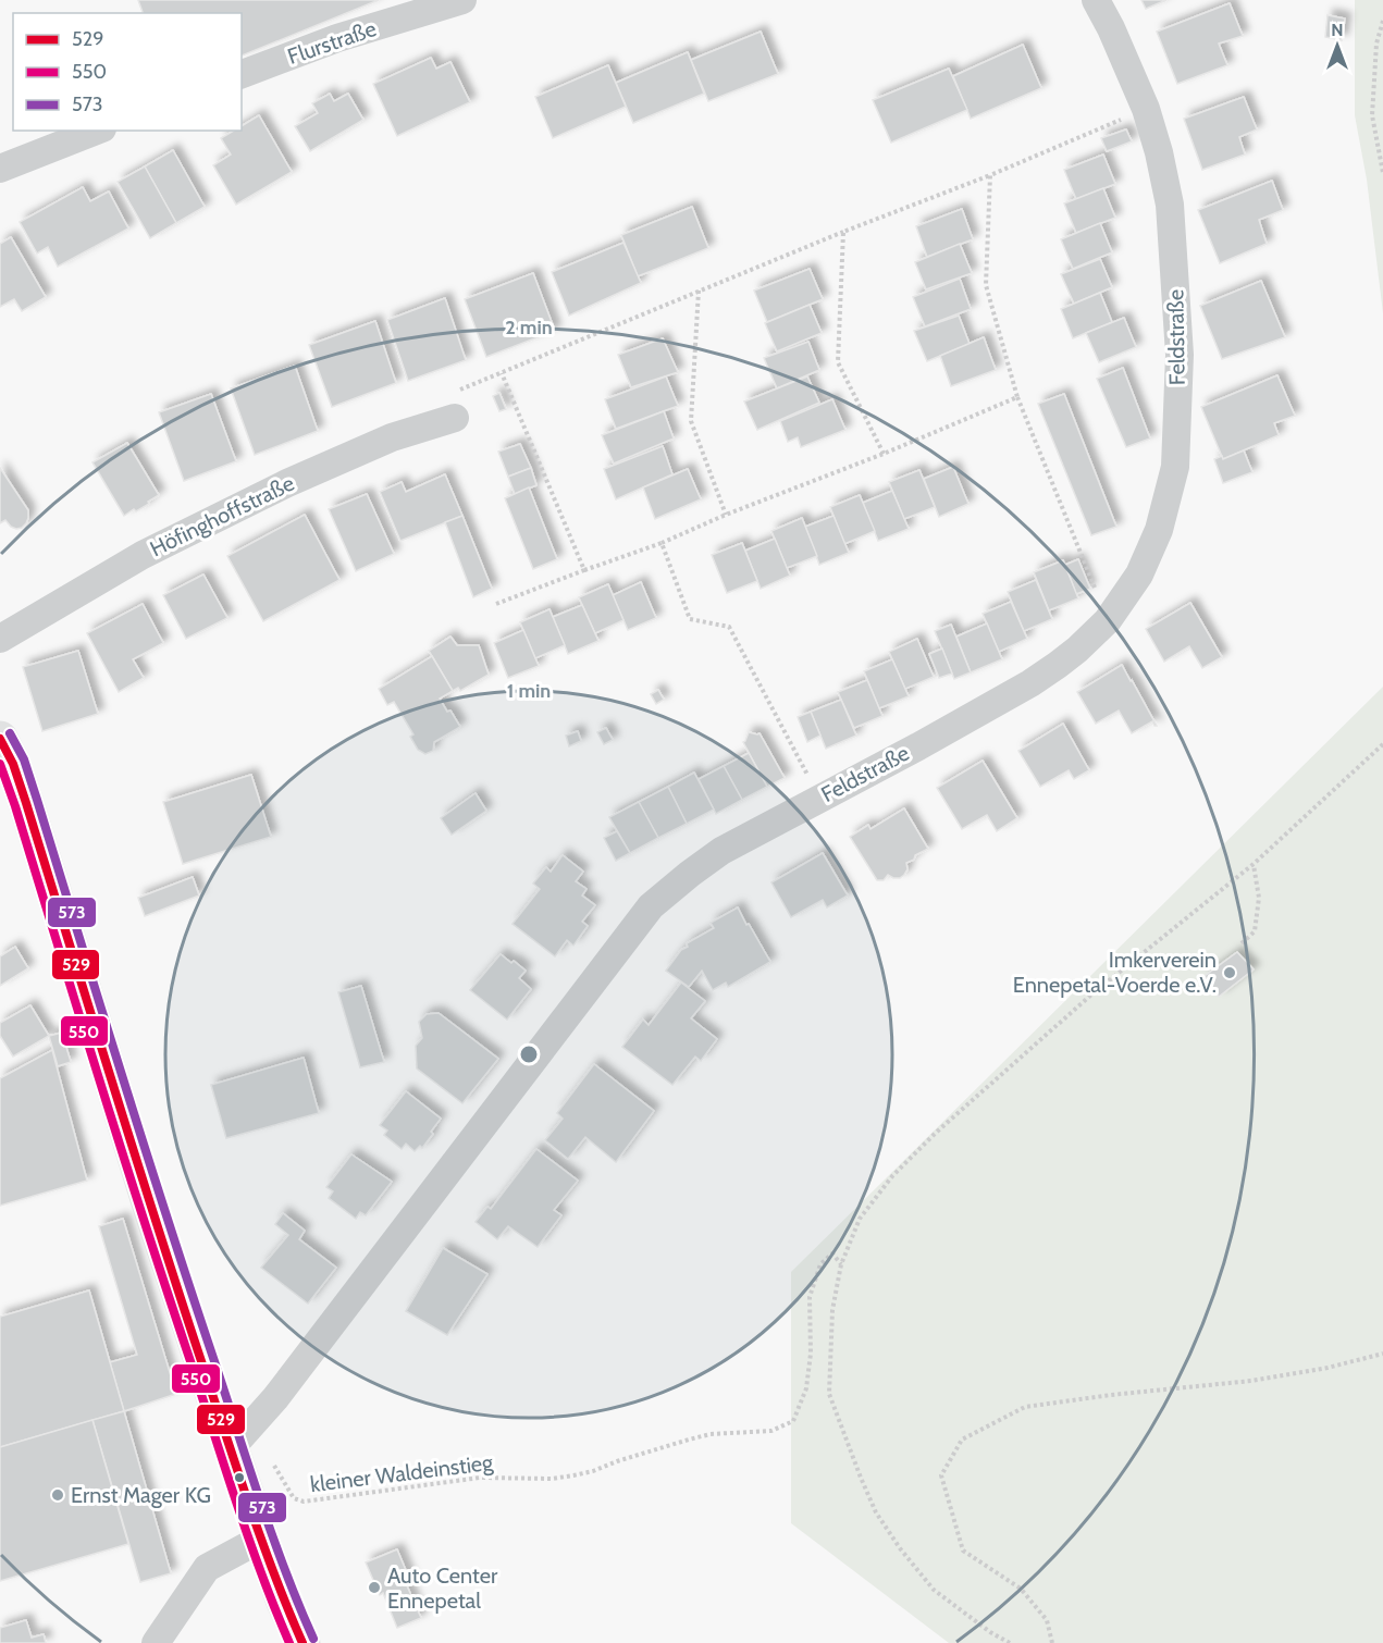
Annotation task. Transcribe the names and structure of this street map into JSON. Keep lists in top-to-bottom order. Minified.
{"streets":{"street":["Flurstraße","Feldstraße","Höfinghoffstraße"],"path":["kleiner Waldeinstieg"]},"crossings":[["Feldstraße","kleiner Waldeinstieg"]],"places":["Imkerverein Ennepetal-Voerde e.V.","Ernst Mager KG","Auto Center Ennepetal"],"lines":["transit line 573","transit line 529","transit line 550"],"legend":["529","550","573"],"north":"top","rings":["2 min","1 min"]}
